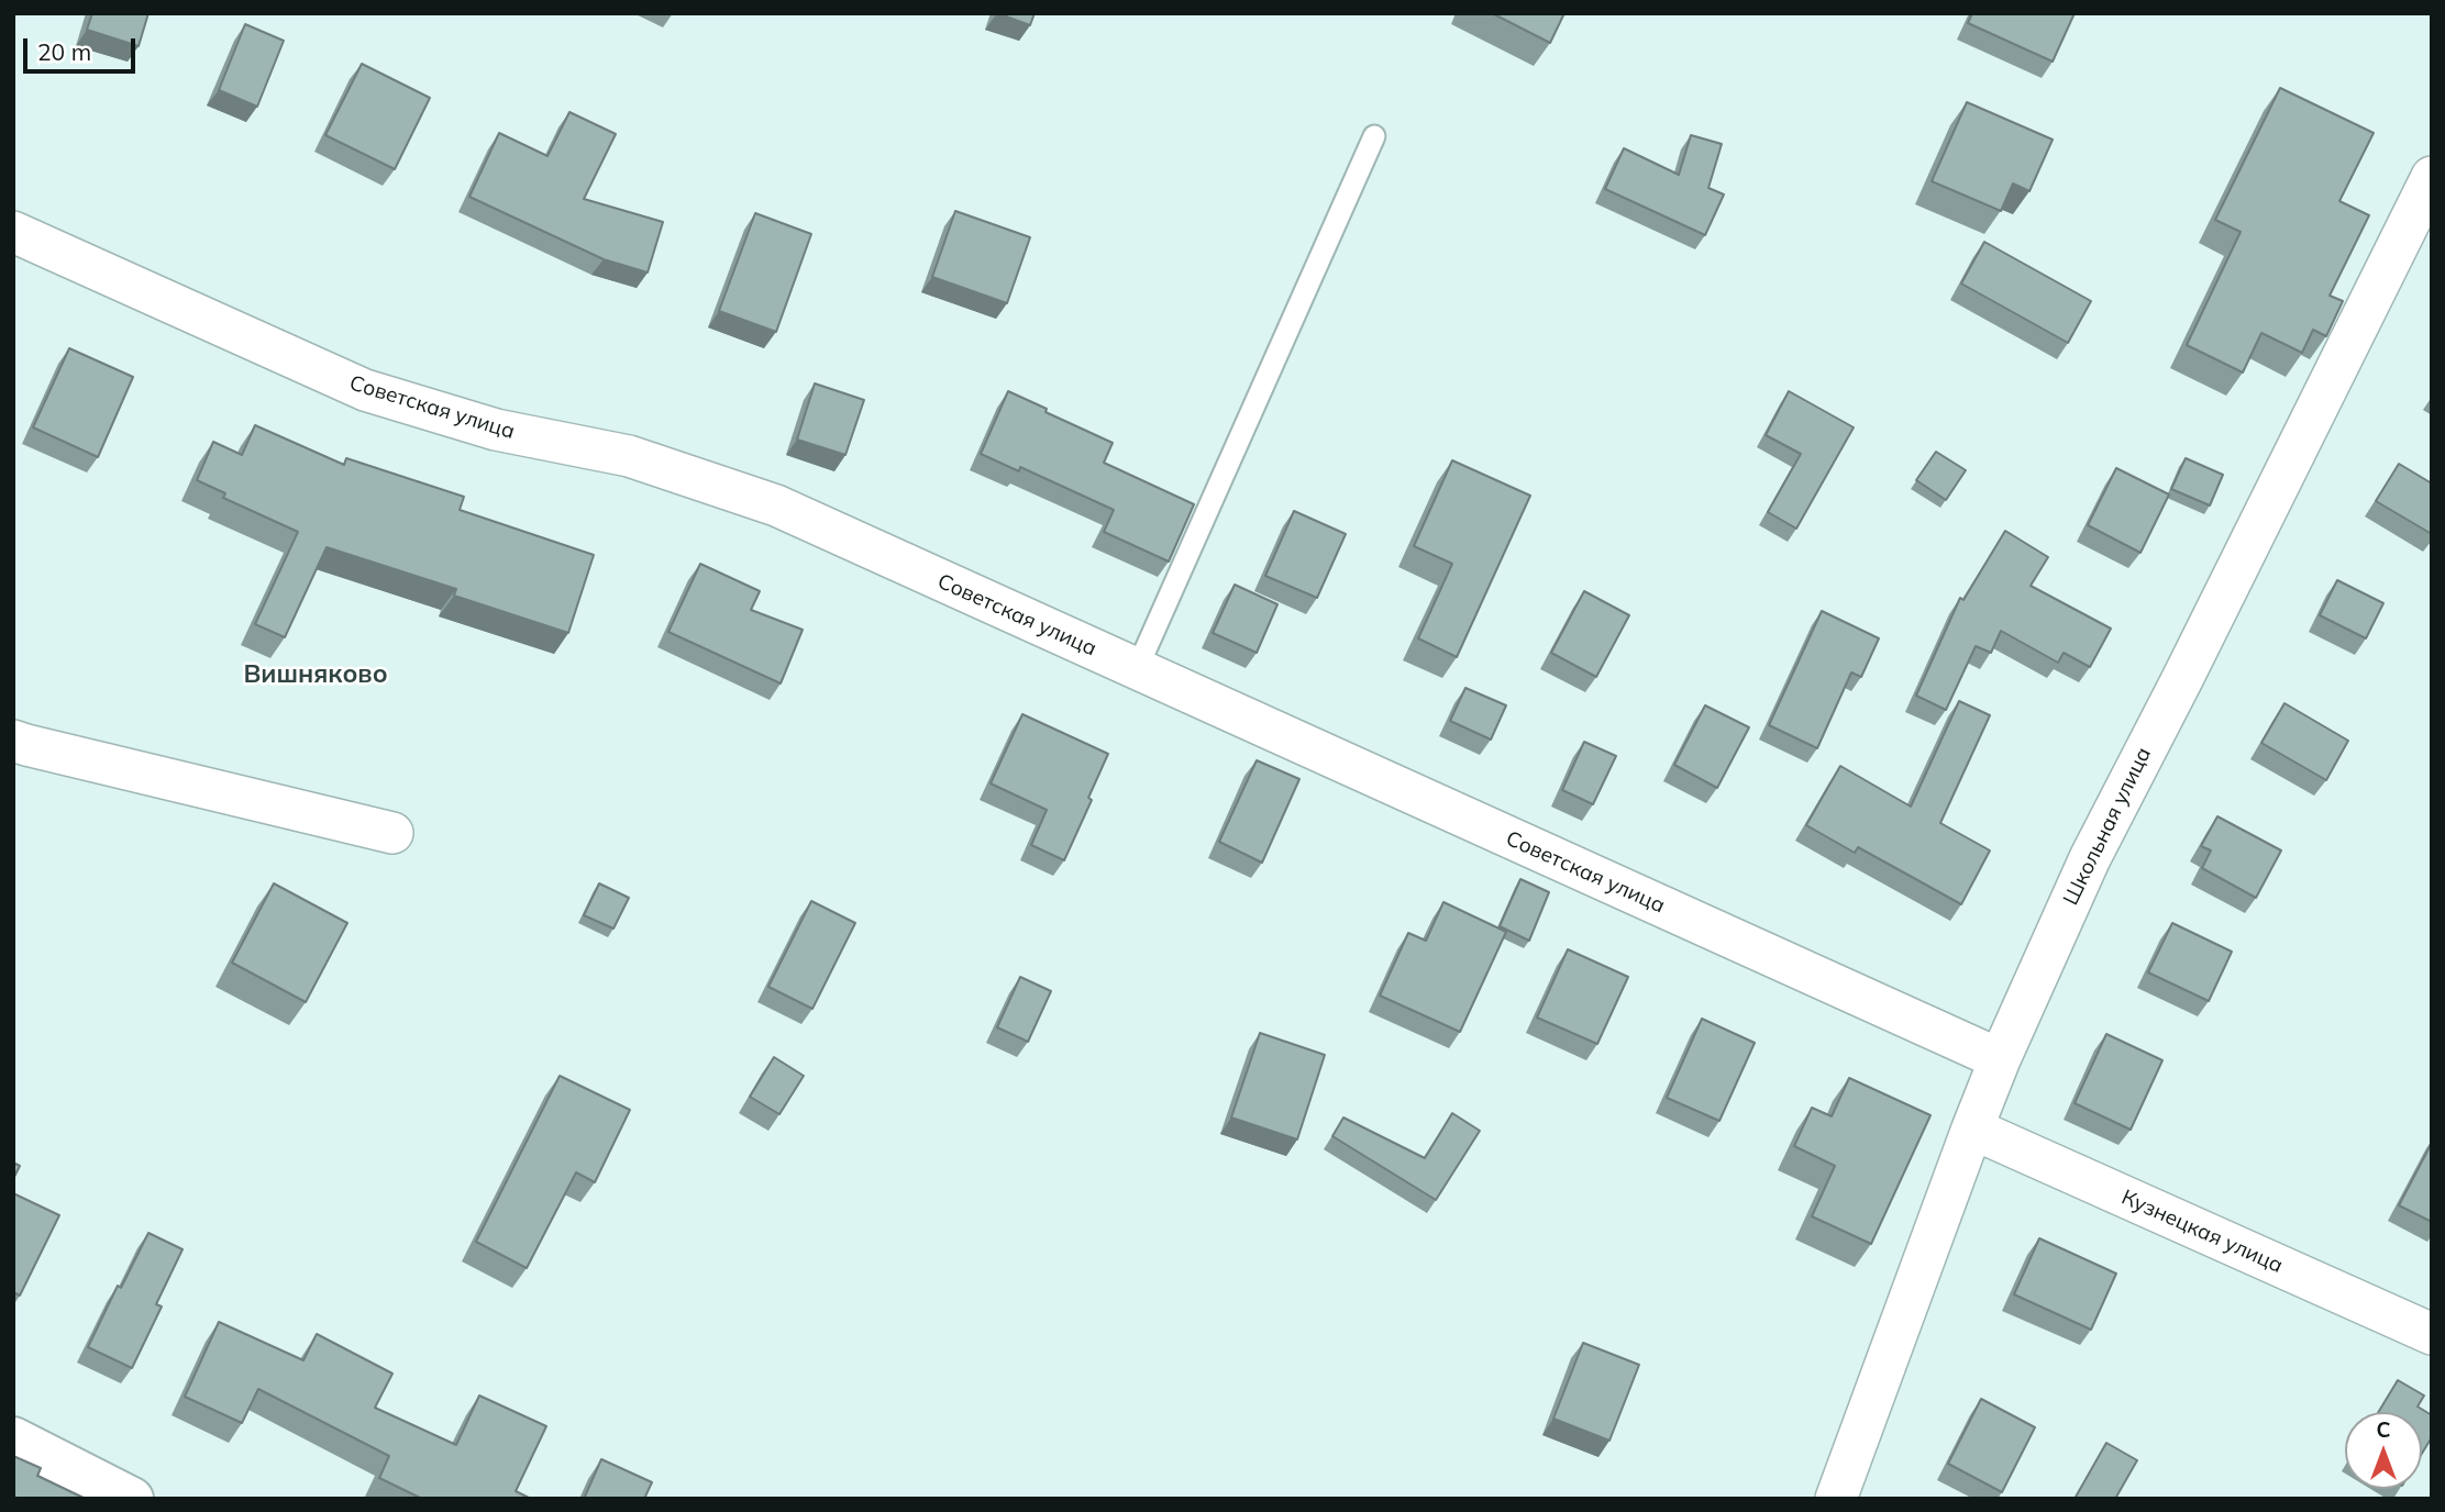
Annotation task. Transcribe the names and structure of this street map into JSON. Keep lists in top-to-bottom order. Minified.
{"streets":{"street":["Советская улица","Школьная улица","Кузнецкая улица"]},"crossings":[["Советская улица","Школьная улица"],["Школьная улица","Кузнецкая улица"]],"districts":["Вишняково"],"scale_bar":"20 m","north":"top"}
